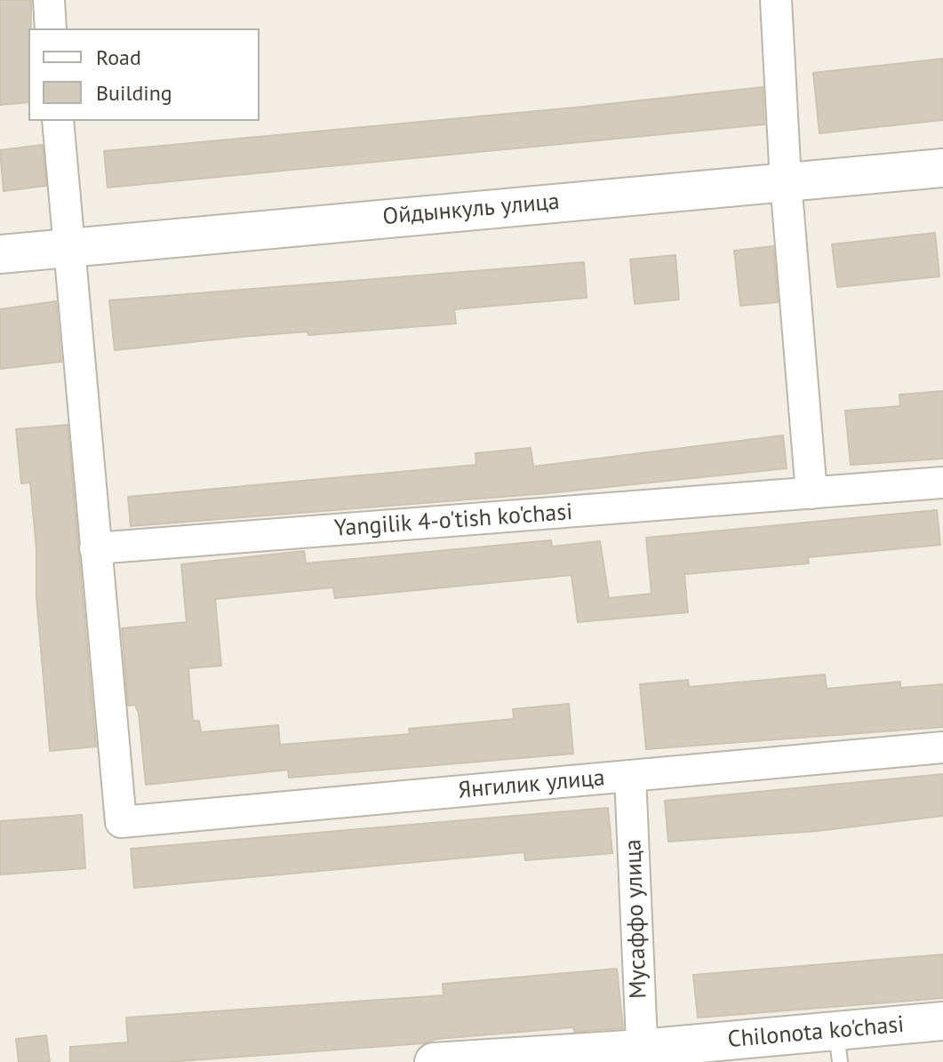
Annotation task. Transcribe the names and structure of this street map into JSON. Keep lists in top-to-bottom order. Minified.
{"streets":{"street":["Ойдынкуль улица","Yangilik 4-o'tish ko'chasi","Янгилик улица","Мусаффо улица","Chilonota ko'chasi"]},"crossings":[["Yangilik 4-o'tish ko'chasi","Янгилик улица"],["Янгилик улица","Мусаффо улица"],["Мусаффо улица","Chilonota ko'chasi"]],"legend":["Road","Building"]}
